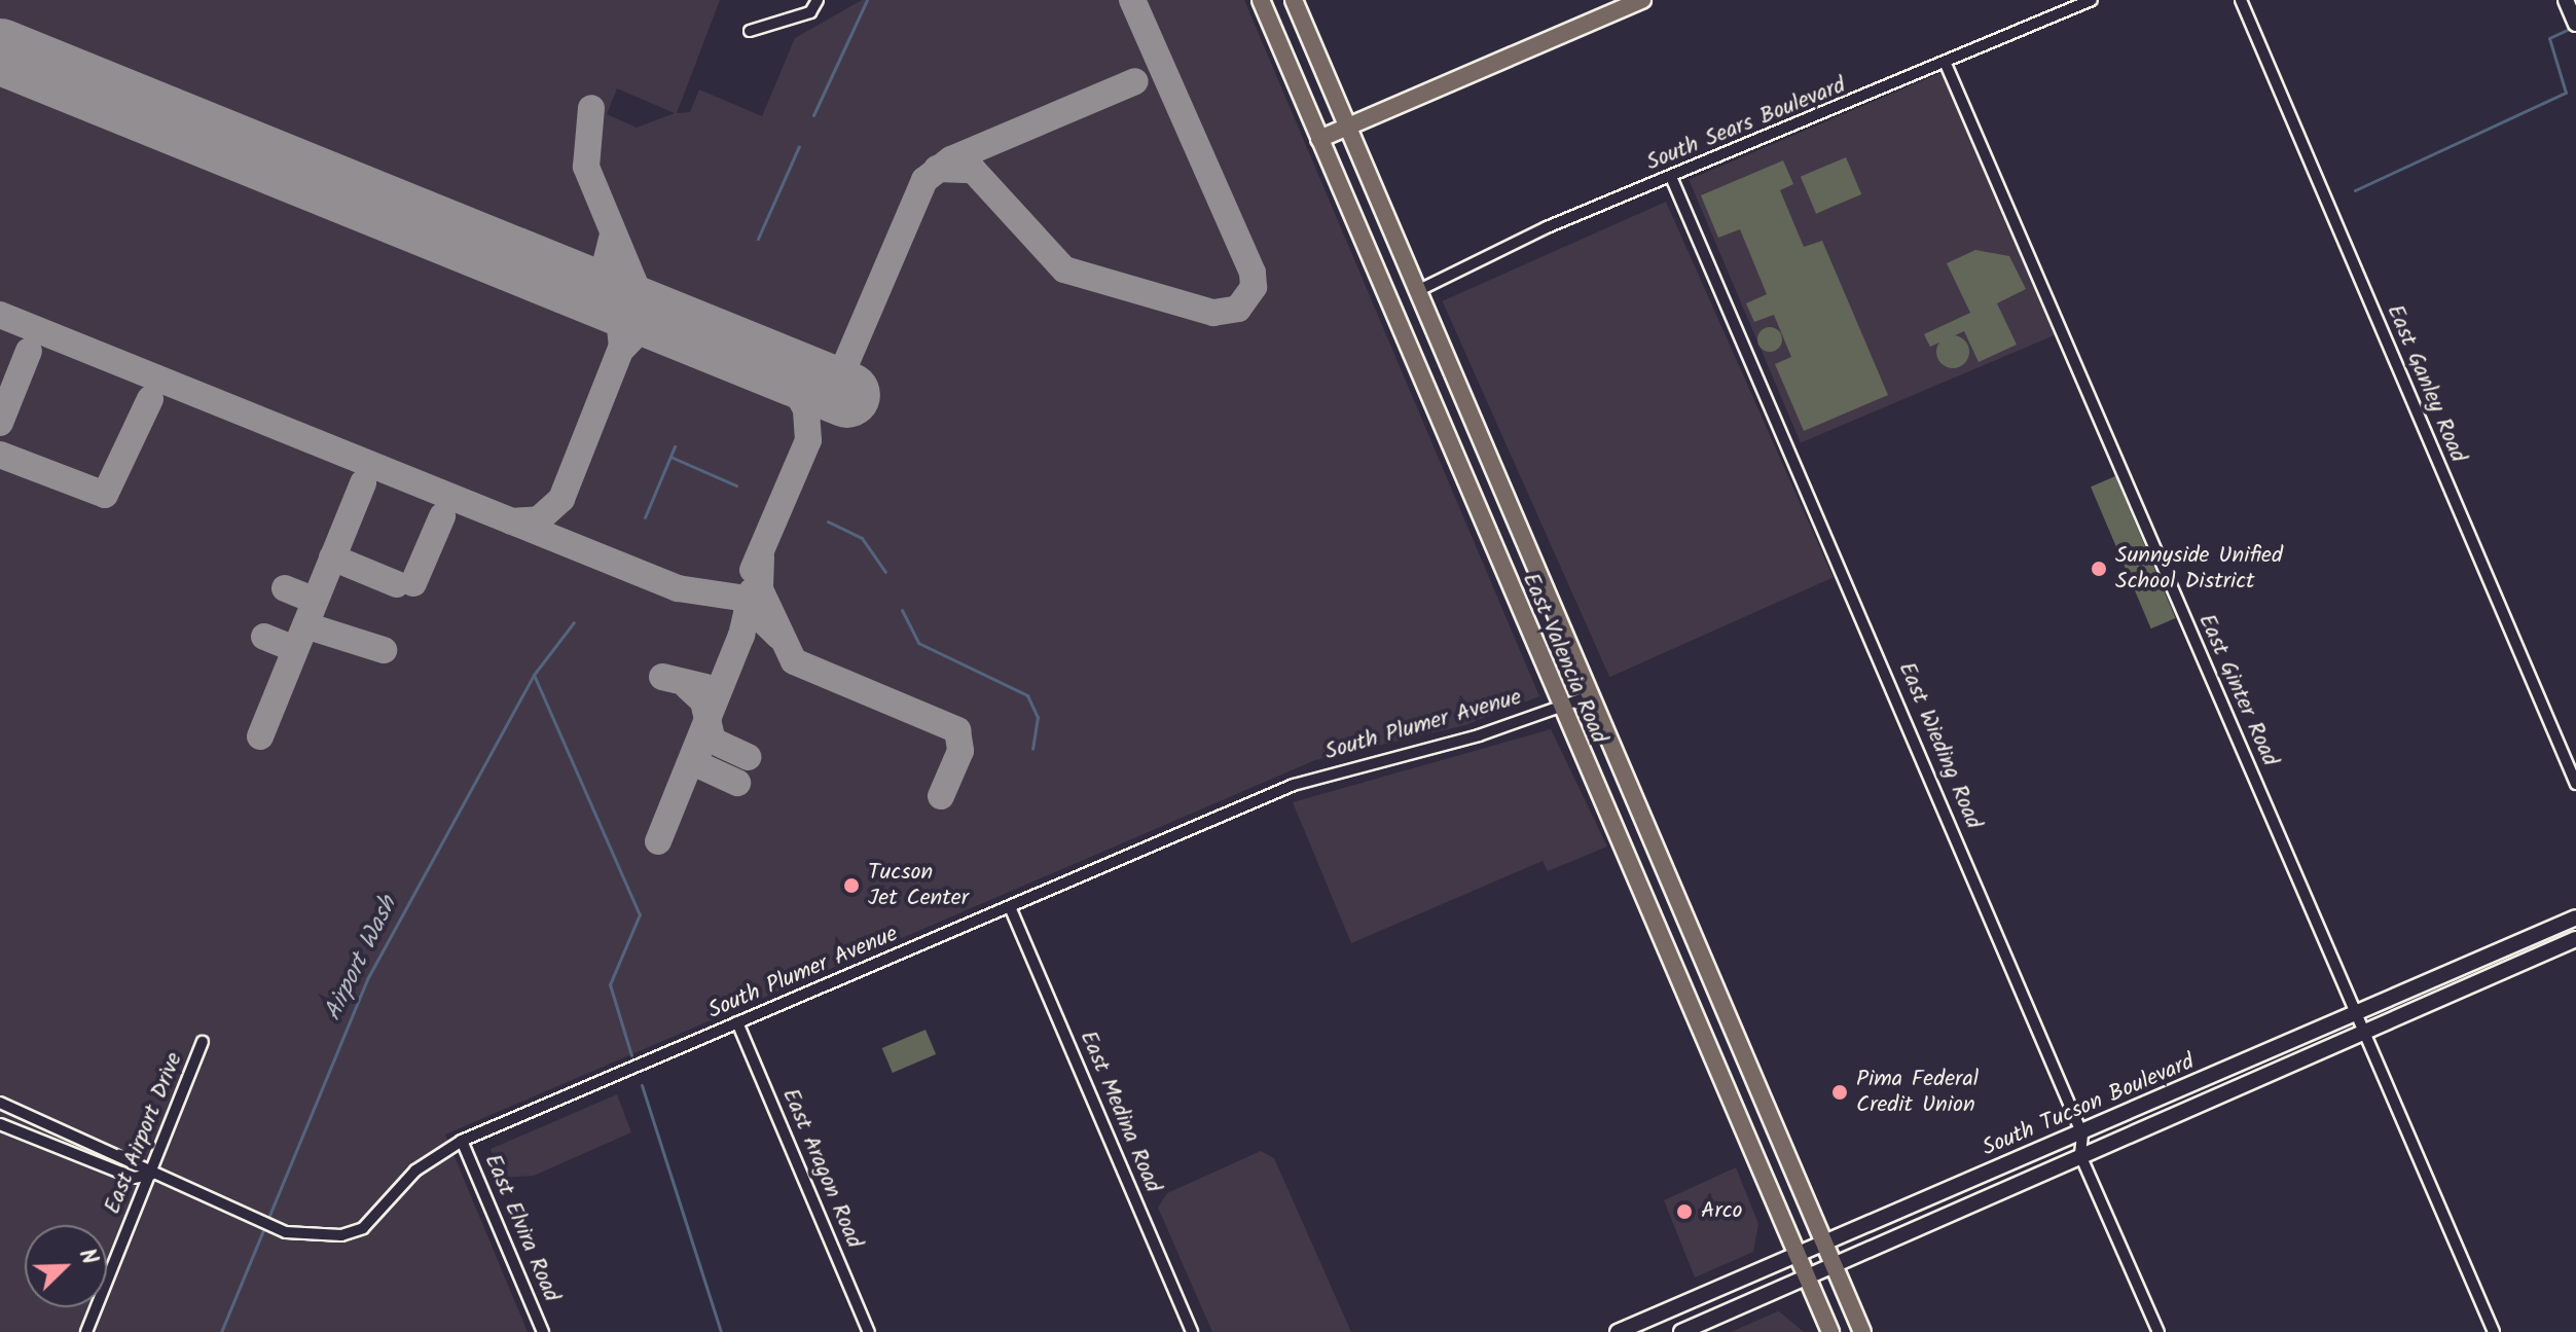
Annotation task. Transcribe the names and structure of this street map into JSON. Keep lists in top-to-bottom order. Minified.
{"streets":{"main road":["East Valencia Road","South Tucson Boulevard"],"street":["South Sears Boulevard","East Ganley Road","East Ginter Road","South Plumer Avenue","East Wieding Road","East Medina Road","East Airport Drive","East Aragon Road","East Elvira Road"]},"crossings":[["South Sears Boulevard","East Valencia Road"],["South Sears Boulevard","East Ginter Road"],["South Sears Boulevard","East Wieding Road"],["East Valencia Road","South Plumer Avenue"],["East Valencia Road","South Tucson Boulevard"],["East Ginter Road","South Tucson Boulevard"],["South Plumer Avenue","East Medina Road"],["South Plumer Avenue","East Airport Drive"],["South Plumer Avenue","East Aragon Road"],["South Plumer Avenue","East Elvira Road"],["East Wieding Road","South Tucson Boulevard"]],"water":["Airport Wash"],"places":["Sunnyside Unified School District","Tucson Jet Center","Pima Federal Credit Union","Arco"],"north":"top right"}
